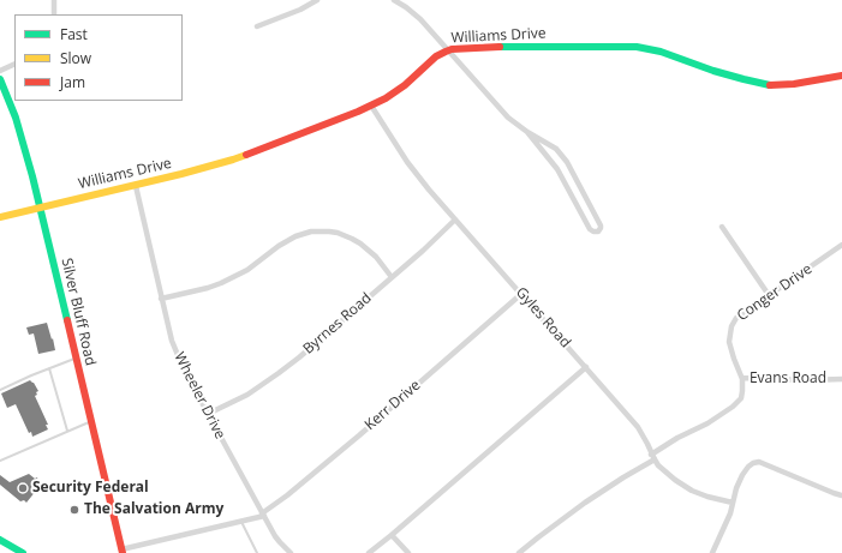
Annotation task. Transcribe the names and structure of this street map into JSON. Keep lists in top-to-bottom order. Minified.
{"streets":{"street":["Williams Drive","Conger Drive","Silver Bluff Road","Gyles Road","Byrnes Road","Evans Road","Wheeler Drive","Kerr Drive"]},"crossings":[["Williams Drive","Silver Bluff Road"],["Williams Drive","Gyles Road"],["Williams Drive","Wheeler Drive"],["Conger Drive","Evans Road"],["Silver Bluff Road","Kerr Drive"],["Gyles Road","Byrnes Road"],["Gyles Road","Evans Road"],["Gyles Road","Kerr Drive"],["Byrnes Road","Wheeler Drive"],["Wheeler Drive","Kerr Drive"]],"places":["Security Federal","The Salvation Army"],"legend":["Fast","Slow","Jam"]}
